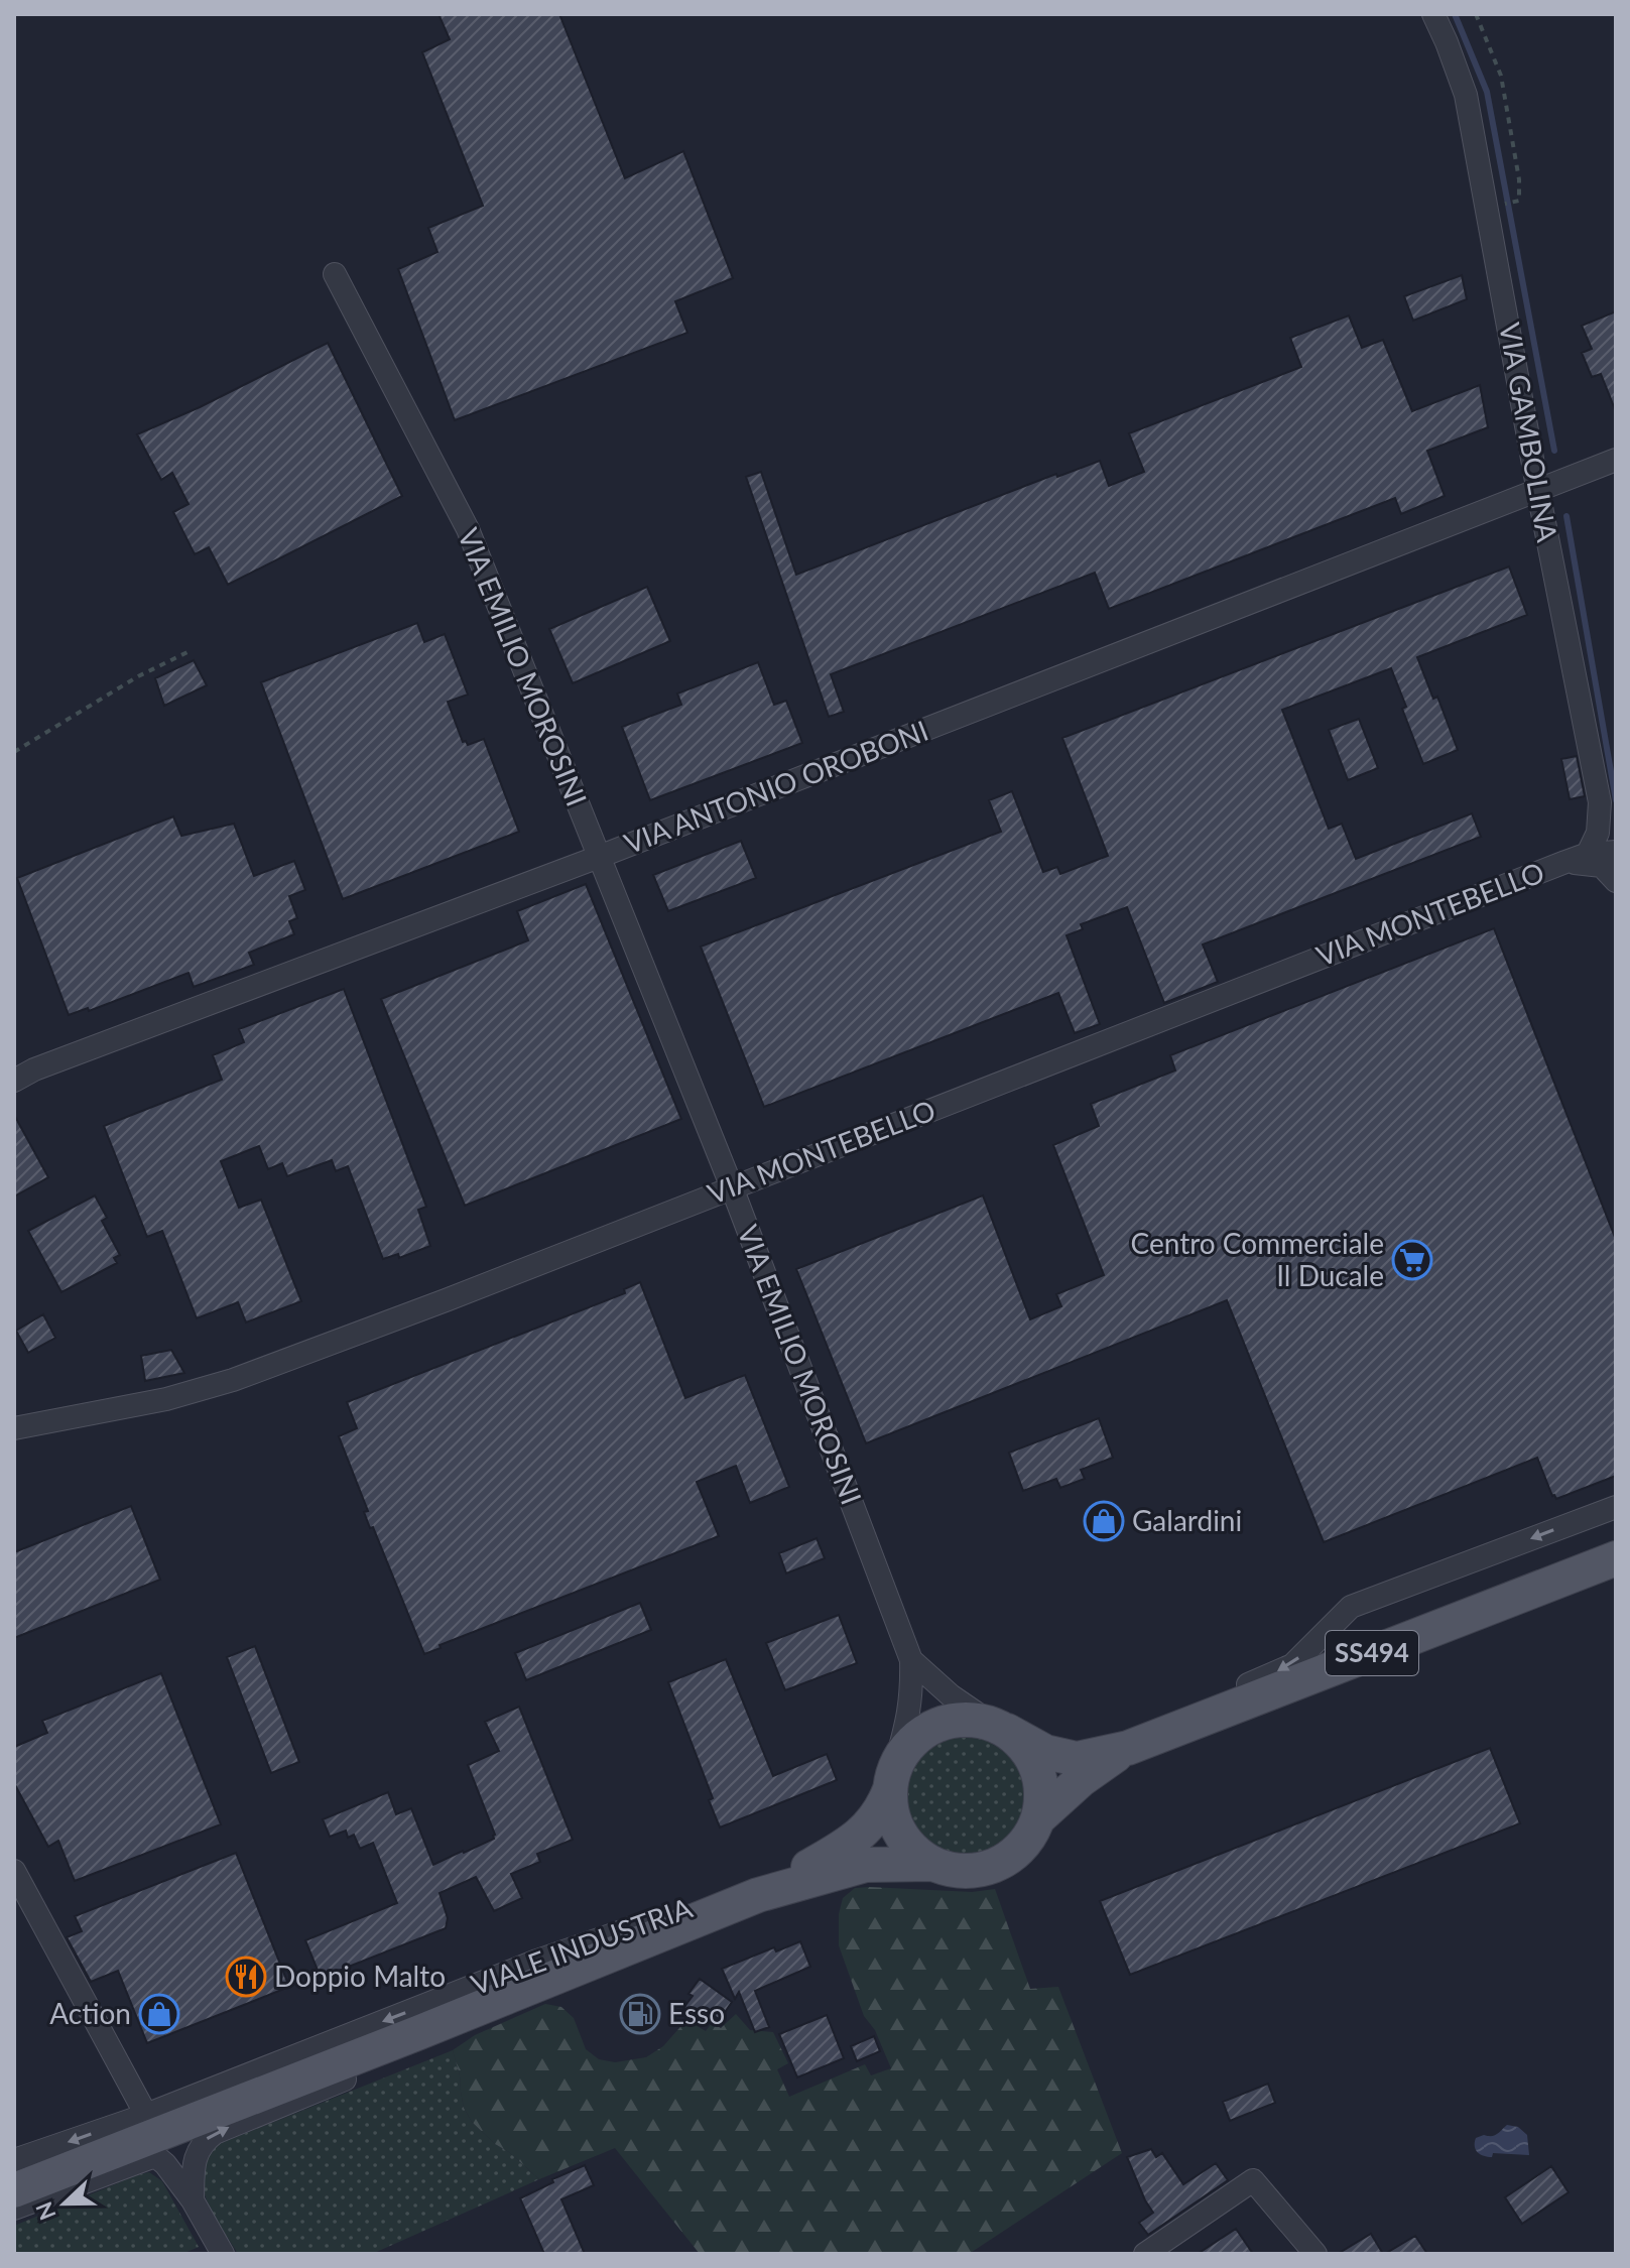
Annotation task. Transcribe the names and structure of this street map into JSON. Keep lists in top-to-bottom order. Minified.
{"streets":{"main road":["SS494","VIALE INDUSTRIA"],"street":["VIA GAMBOLINA","VIA EMILIO MOROSINI","VIA ANTONIO OROBONI","VIA MONTEBELLO"]},"crossings":[["VIA GAMBOLINA","VIA ANTONIO OROBONI"],["VIA EMILIO MOROSINI","VIA ANTONIO OROBONI"],["VIA EMILIO MOROSINI","VIA MONTEBELLO"],["VIA EMILIO MOROSINI","VIALE INDUSTRIA"],["SS494","VIALE INDUSTRIA"]],"places":{"supermarket":["Centro Commerciale Il Ducale"],"shop":["Galardini","Action"],"restaurant":["Doppio Malto"],"fuel station":["Esso"]},"north":"left"}
